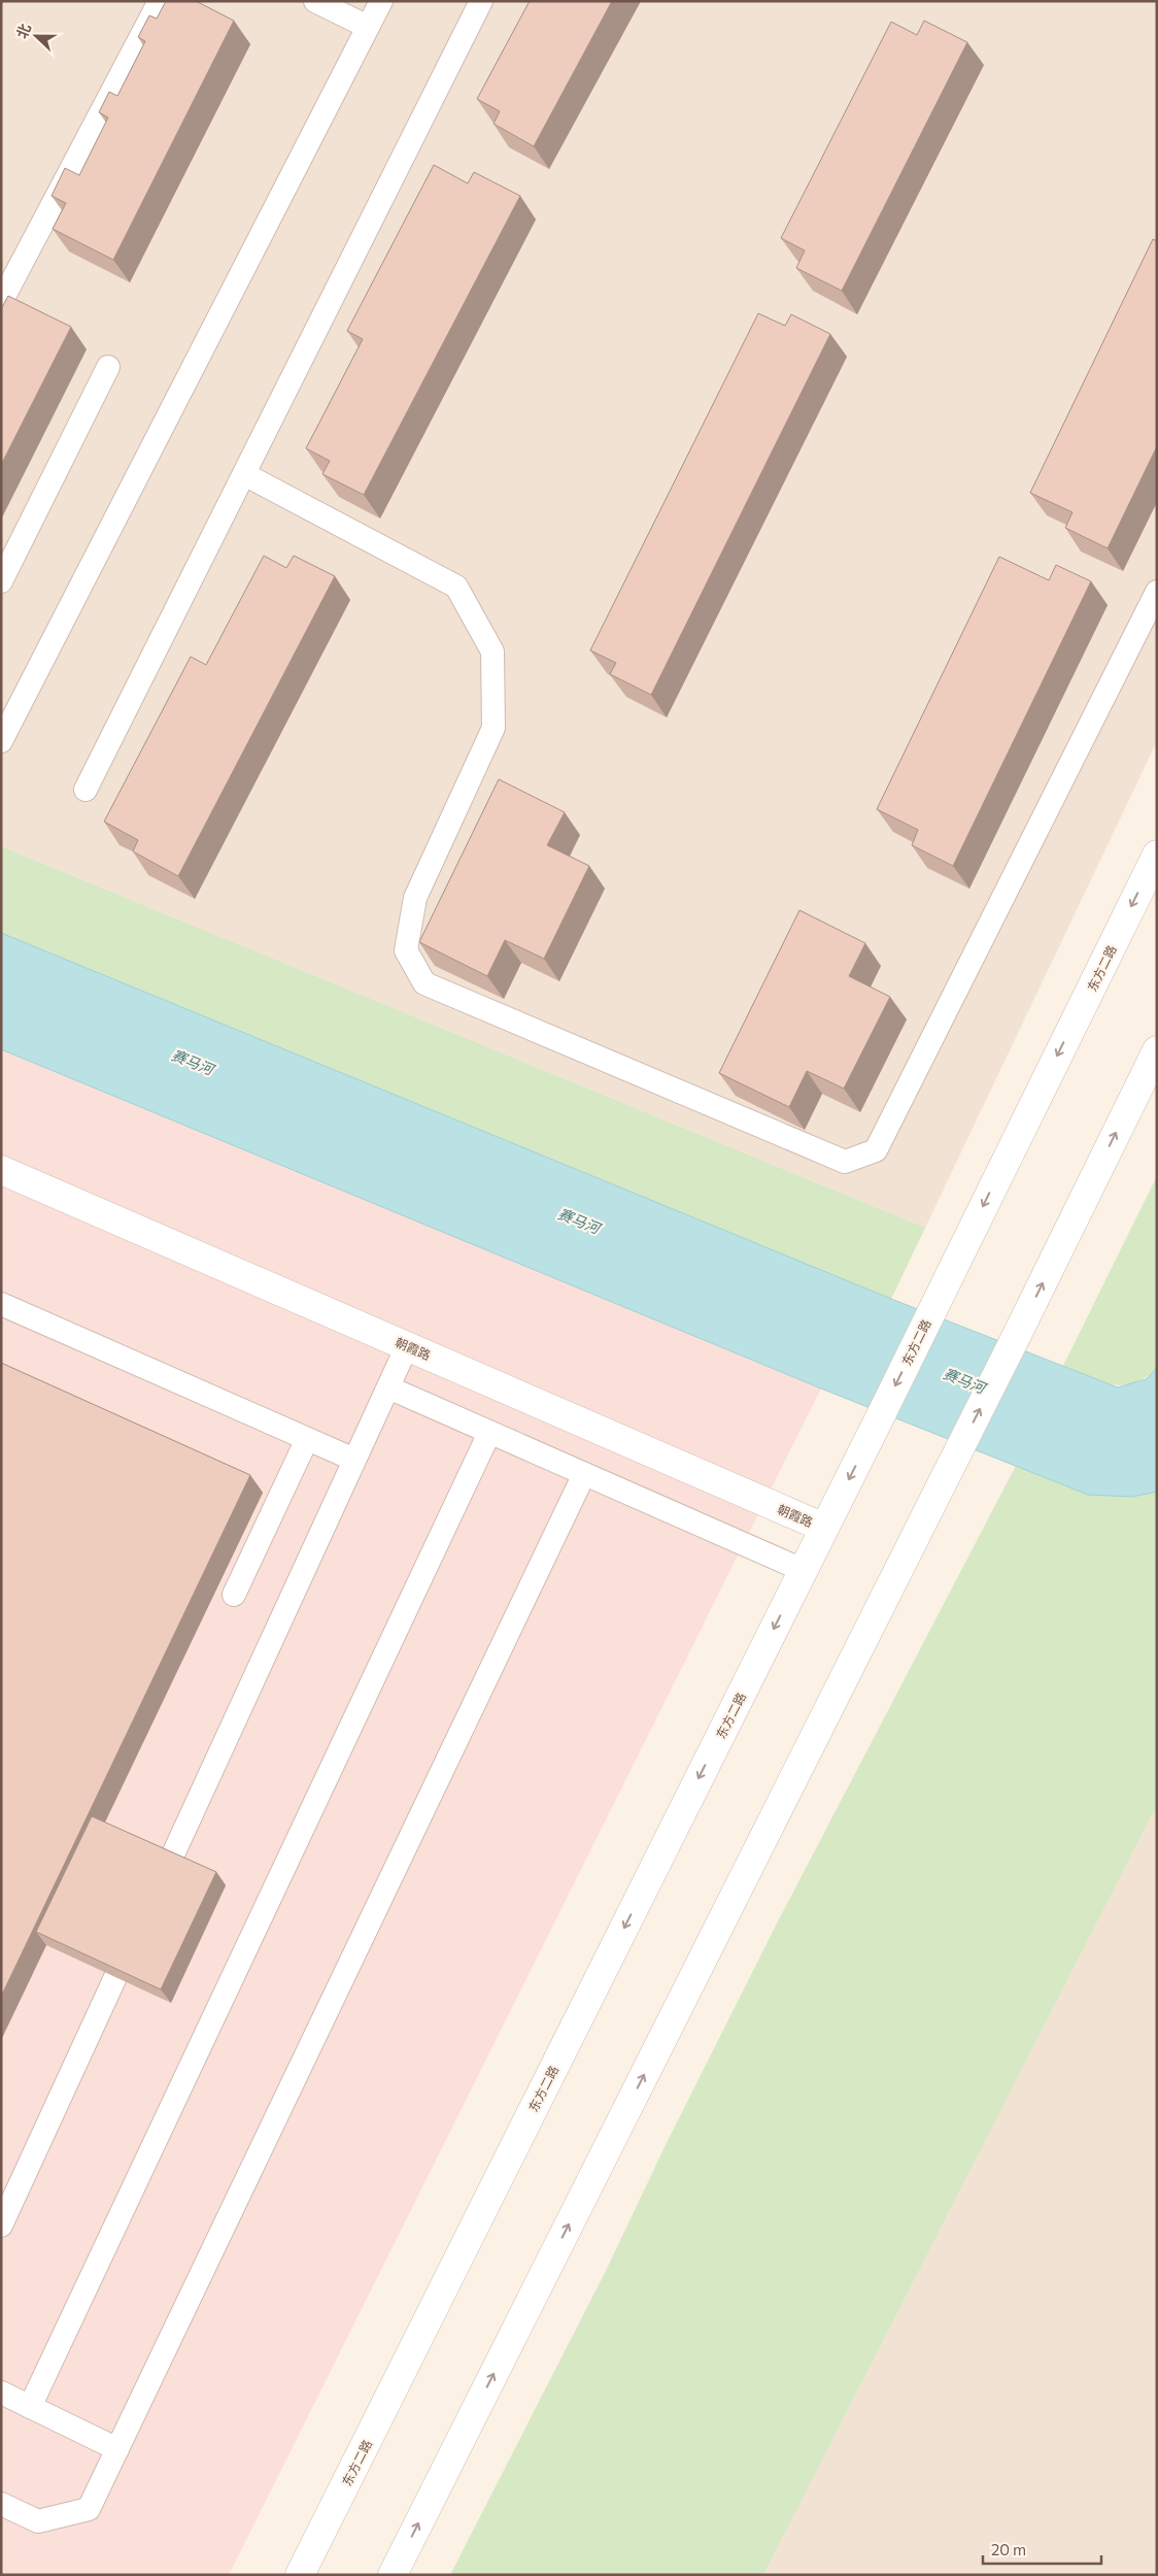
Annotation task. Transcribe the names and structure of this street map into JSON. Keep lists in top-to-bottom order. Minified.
{"streets":{"main road":["东方二路","朝霞路"]},"crossings":[["东方二路","朝霞路"]],"water":["赛马河"],"scale_bar":"20 m","north":"left"}
